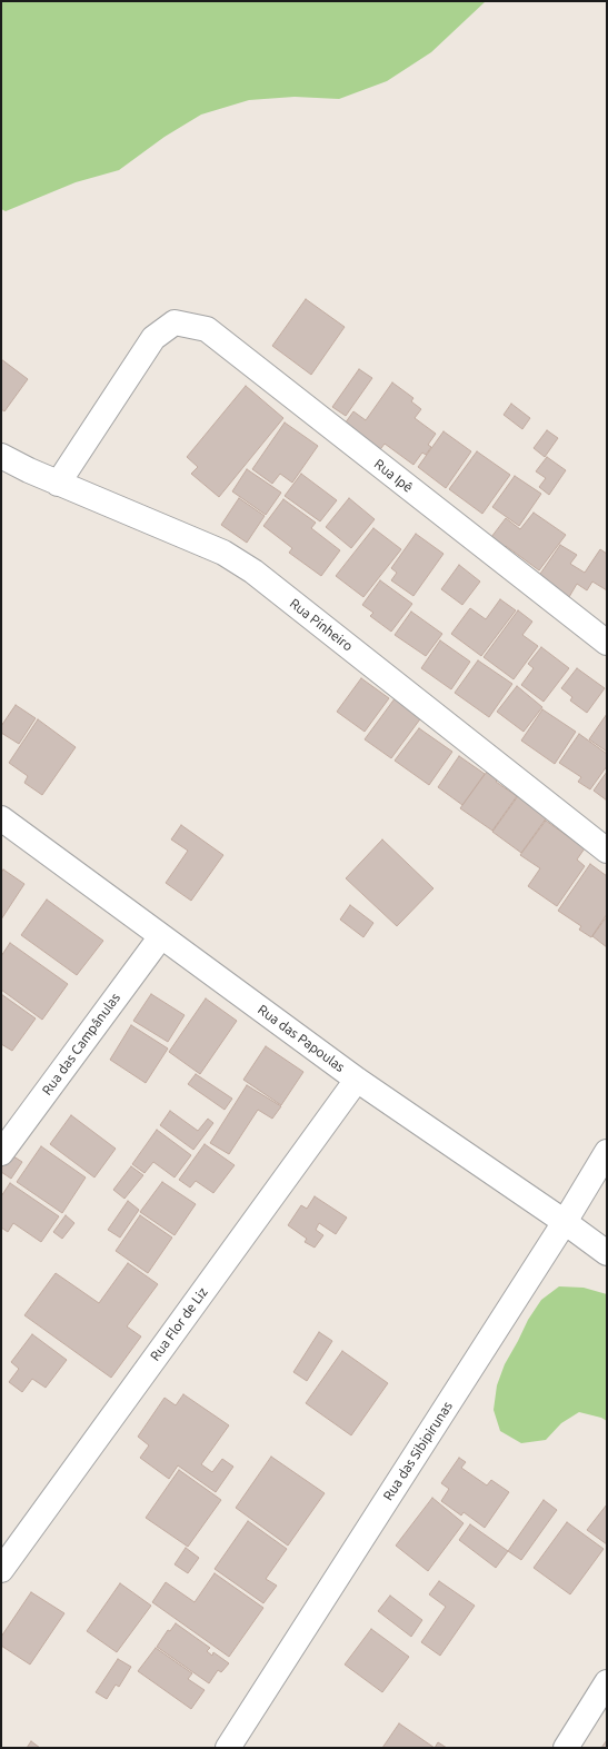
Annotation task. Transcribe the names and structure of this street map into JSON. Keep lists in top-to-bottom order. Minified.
{"streets":{"street":["Rua Ipê","Rua Pinheiro","Rua das Papoulas","Rua das Campânulas","Rua Flor de Liz","Rua das Sibipirunas"]},"crossings":[["Rua Ipê","Rua Pinheiro"],["Rua das Papoulas","Rua das Campânulas"],["Rua das Papoulas","Rua Flor de Liz"],["Rua das Papoulas","Rua das Sibipirunas"]]}
